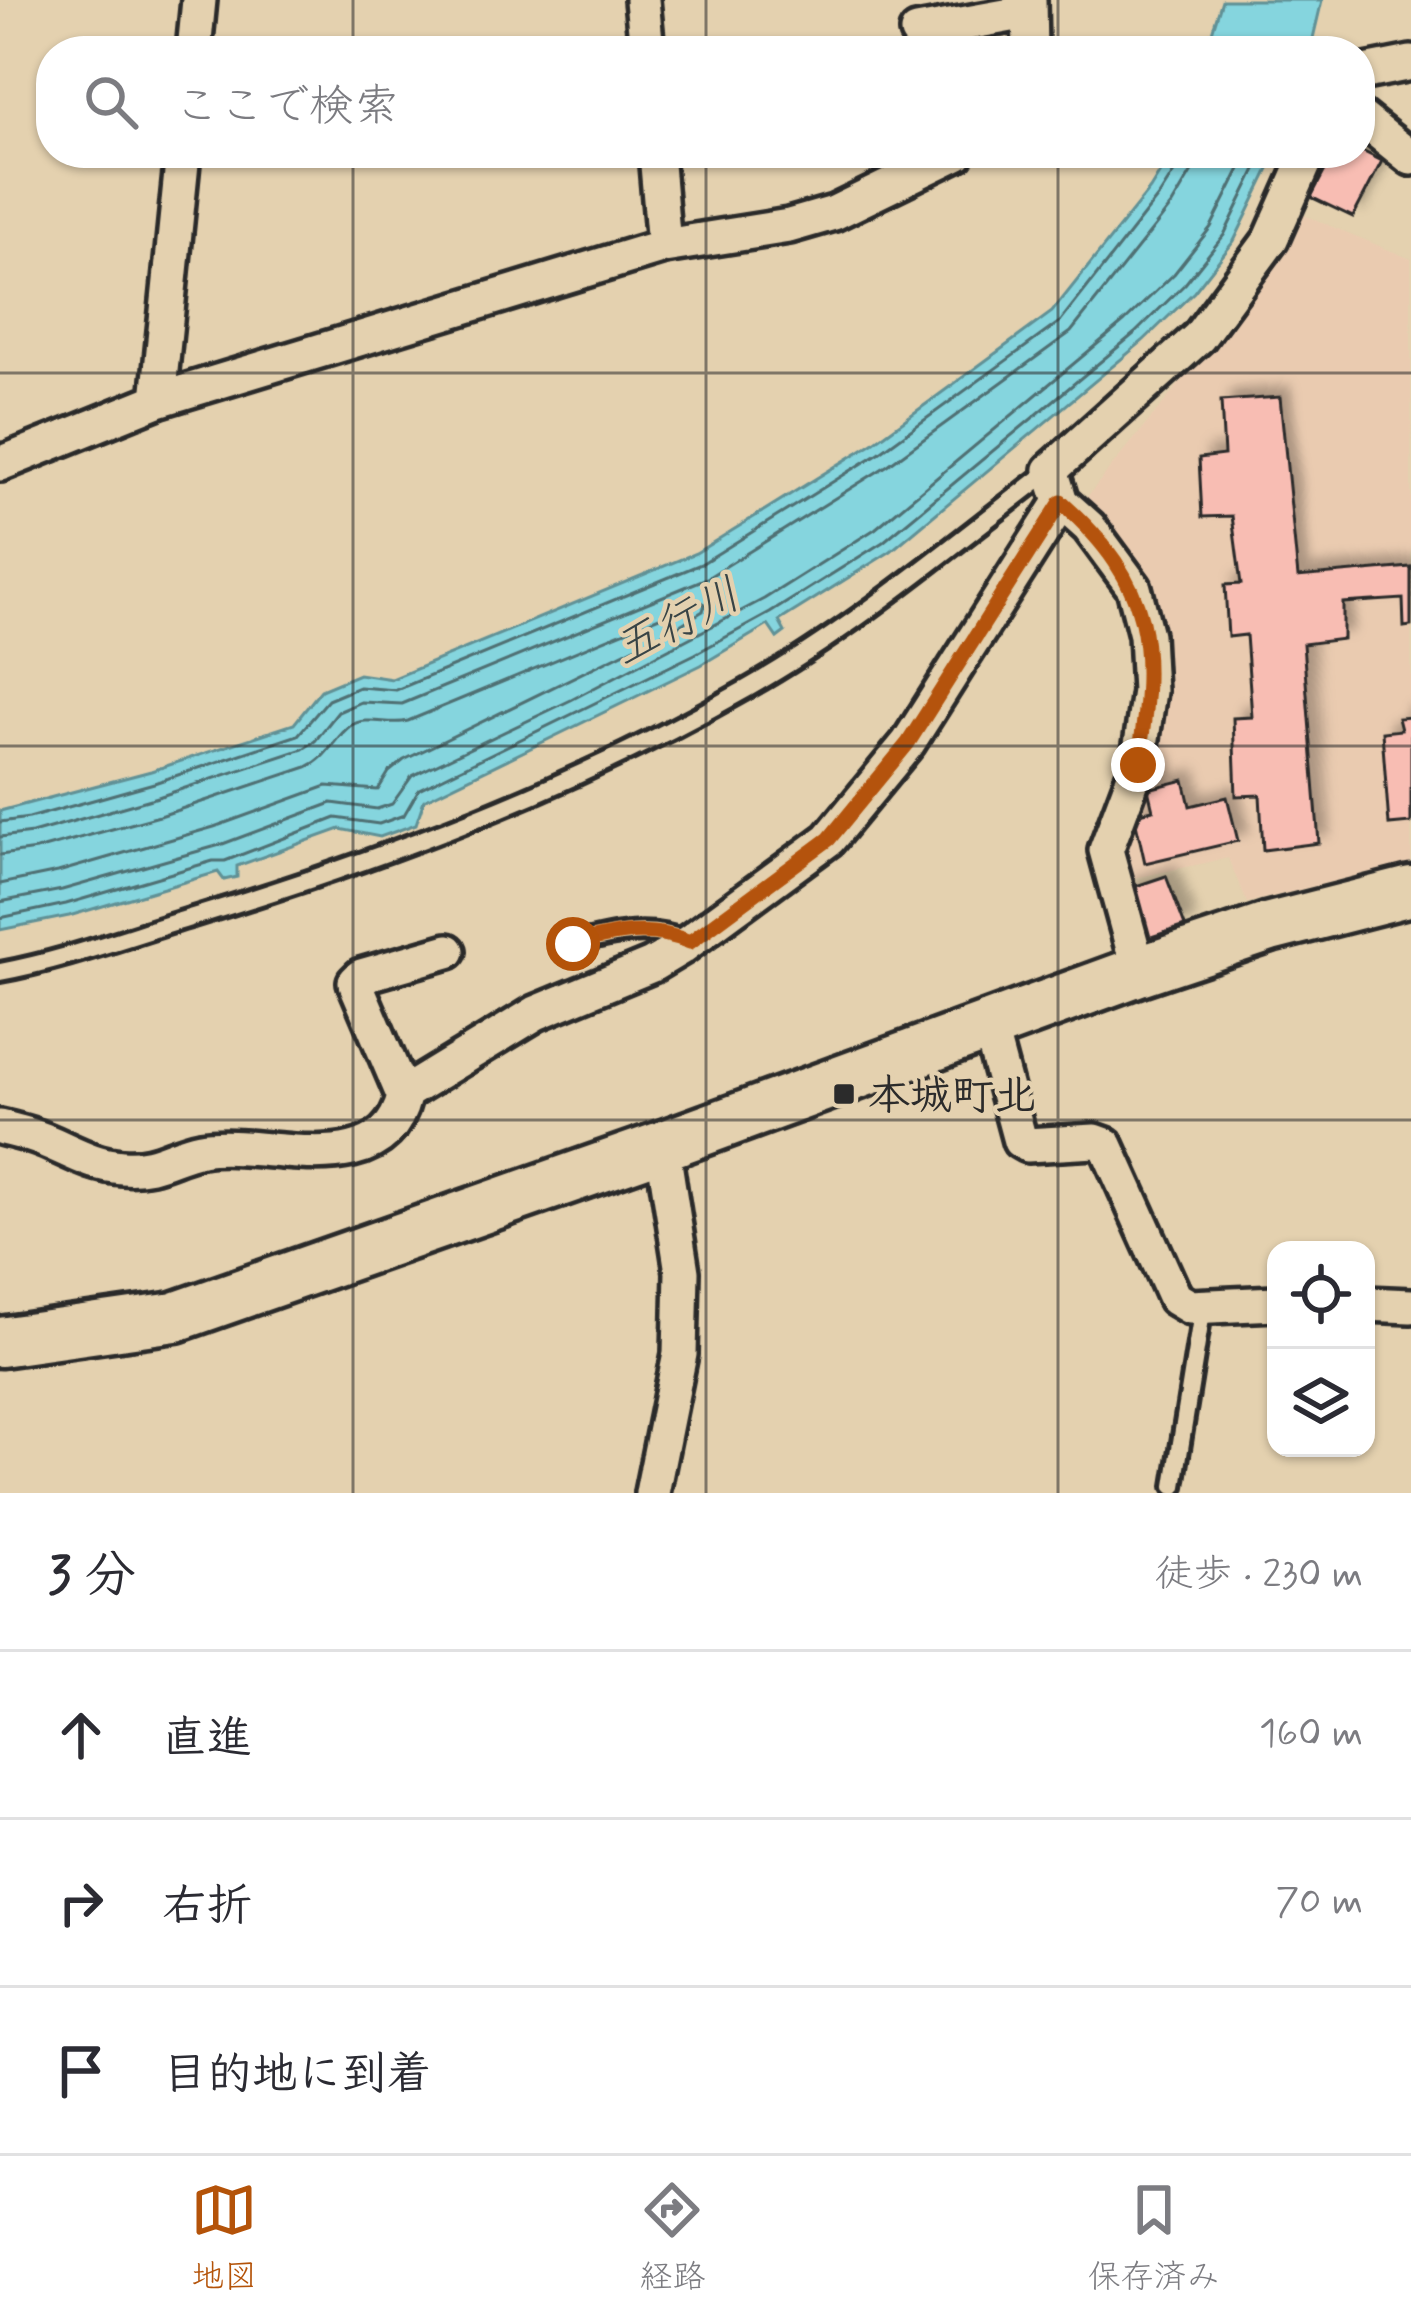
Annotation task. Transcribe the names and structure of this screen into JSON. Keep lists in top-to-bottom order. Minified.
{"water":["五行川"],"places":{"transit":["本城町北"]},"page":{"search":"ここで検索","heading":["3 分","徒歩 · 230 m"],"list":[["直進","160 m"],["右折","70 m"],"目的地に到着"],"nav":["地図","経路","保存済み"]}}
